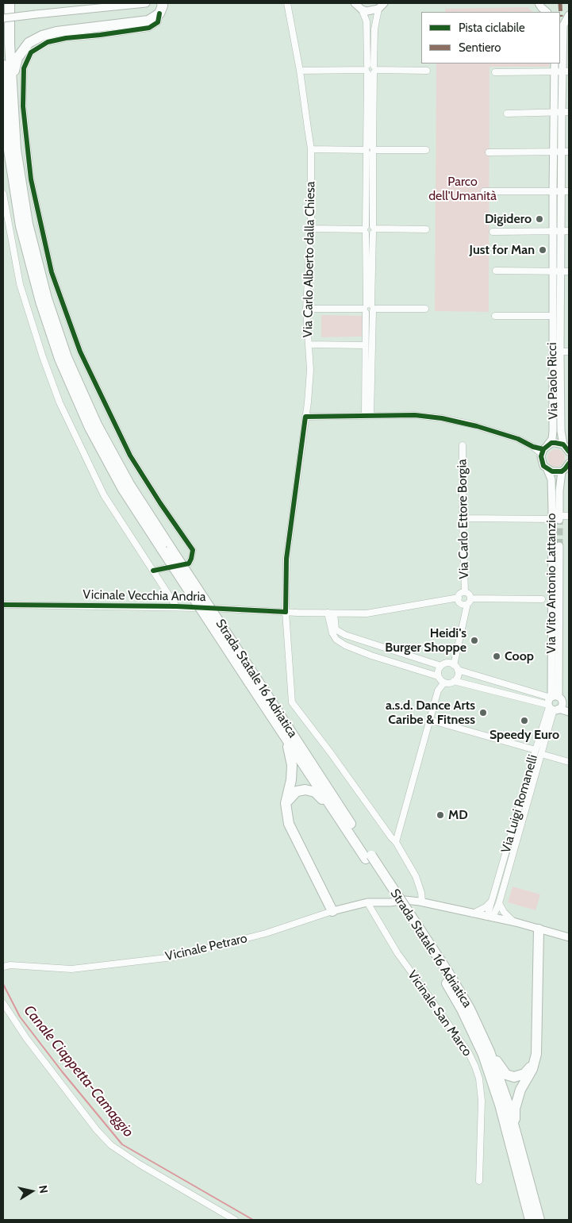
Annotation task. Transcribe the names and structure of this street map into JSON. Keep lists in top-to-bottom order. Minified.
{"streets":{"highway":["Strada Statale 16 Adriatica"],"street":["Via Carlo Alberto dalla Chiesa","Via Paolo Ricci","Via Carlo Ettore Borgia","Via Vito Antonio Lattanzio","Vicinale Vecchia Andria","Via Luigi Romanelli","Vicinale Petraro","Vicinale San Marco"]},"crossings":[["Via Carlo Alberto dalla Chiesa","Vicinale Vecchia Andria"],["Via Carlo Alberto dalla Chiesa","Vicinale Petraro"],["Via Paolo Ricci","Via Vito Antonio Lattanzio"],["Via Carlo Ettore Borgia","Vicinale Vecchia Andria"],["Via Vito Antonio Lattanzio","Via Luigi Romanelli"],["Via Luigi Romanelli","Vicinale Petraro"],["Vicinale Petraro","Vicinale San Marco"]],"water":["Canale Ciappetta-Camaggio"],"parks":["Parco dell'Umanità"],"places":["Digidero","Just for Man","Heidi's Burger Shoppe","Coop","a.s.d. Dance Arts Caribe & Fitness","Speedy Euro","MD"],"legend":["Pista ciclabile","Sentiero"],"north":"right"}
